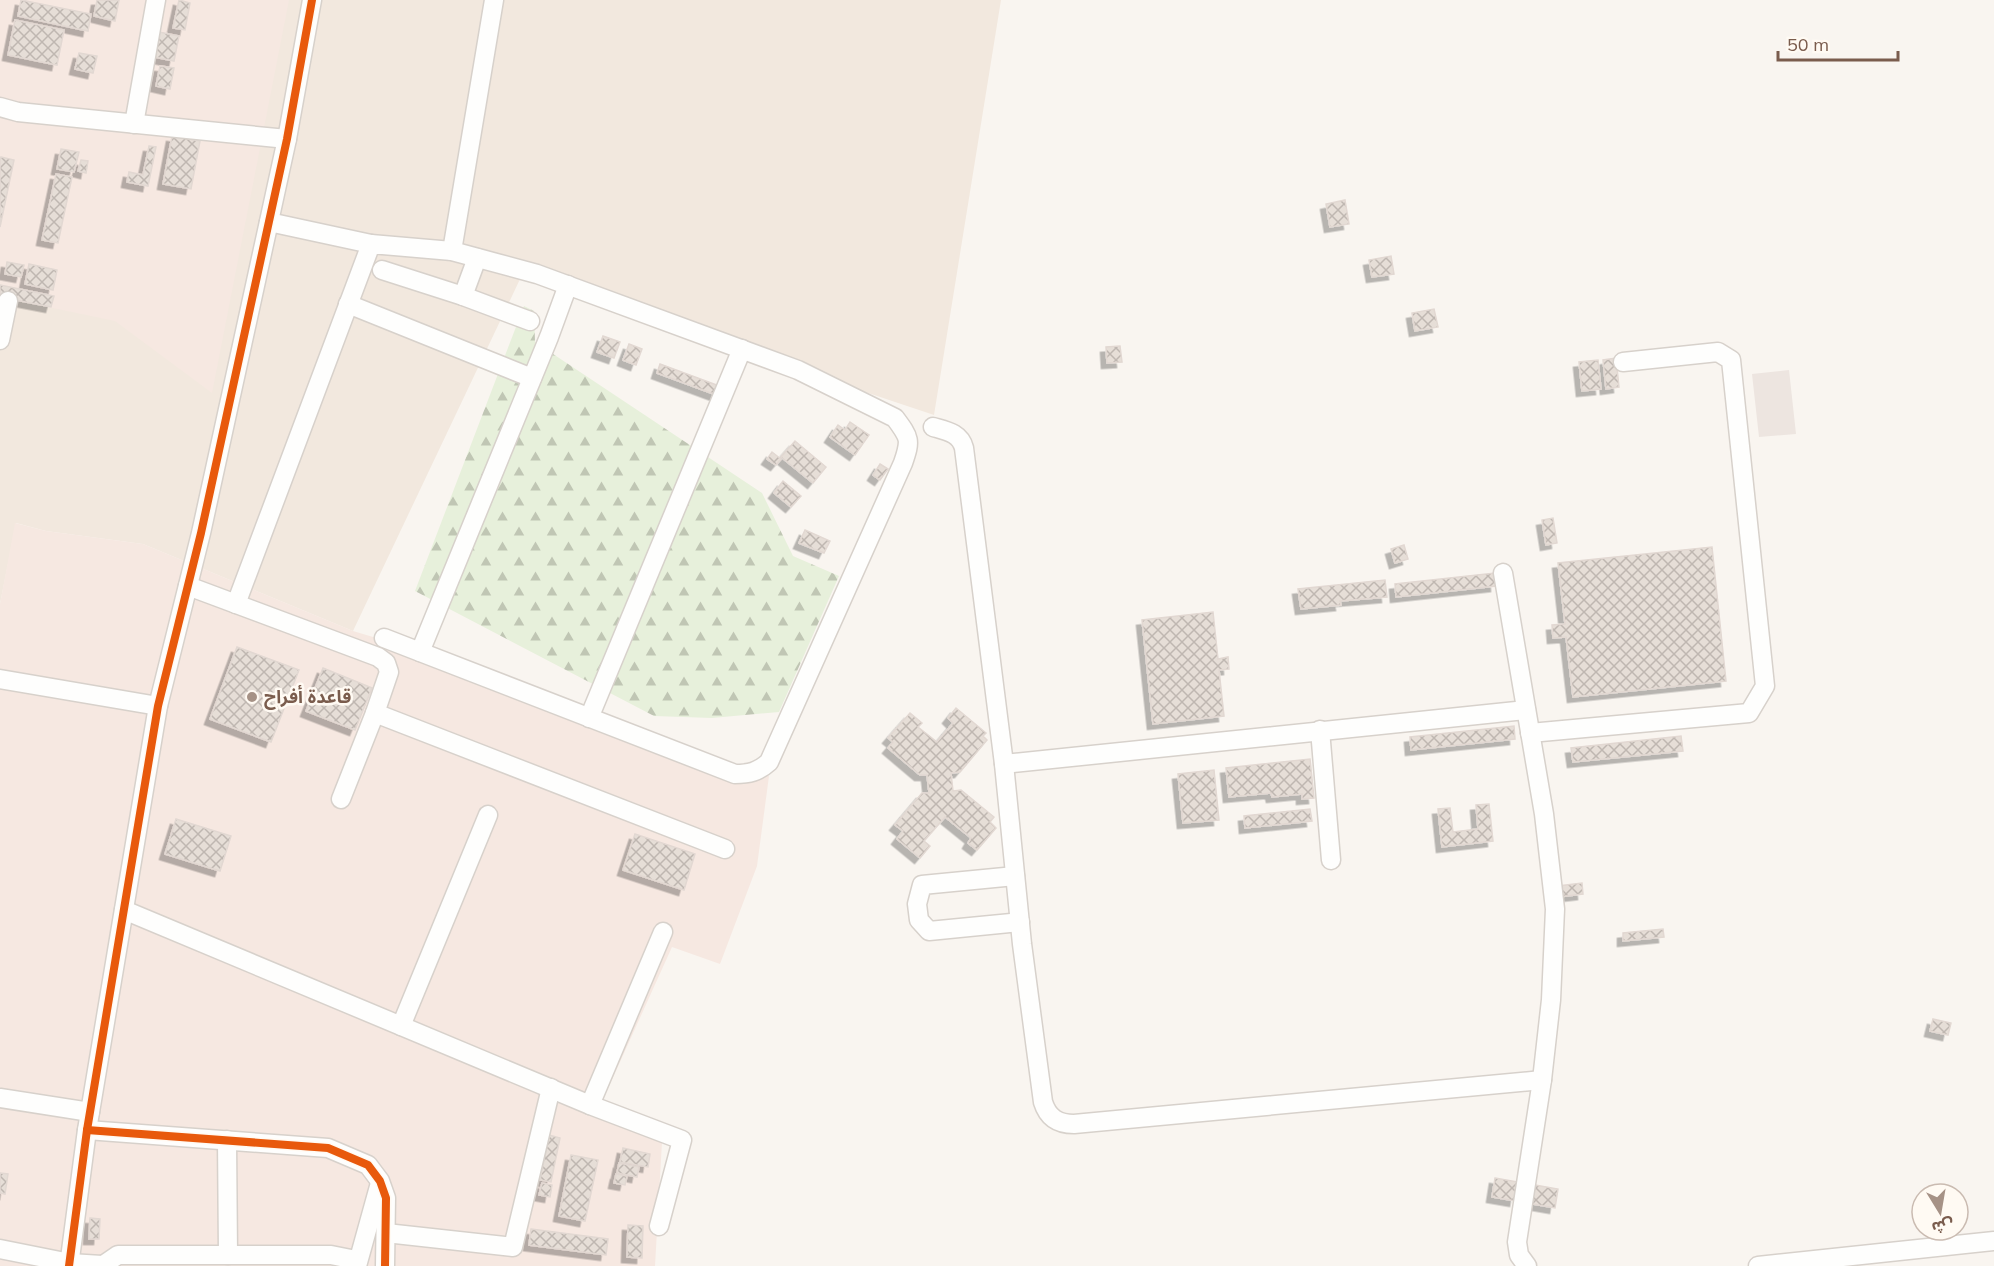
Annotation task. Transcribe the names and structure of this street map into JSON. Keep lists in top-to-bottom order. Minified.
{"places":["قاعدة أفراح"],"scale_bar":"50 m","north":"bottom"}
